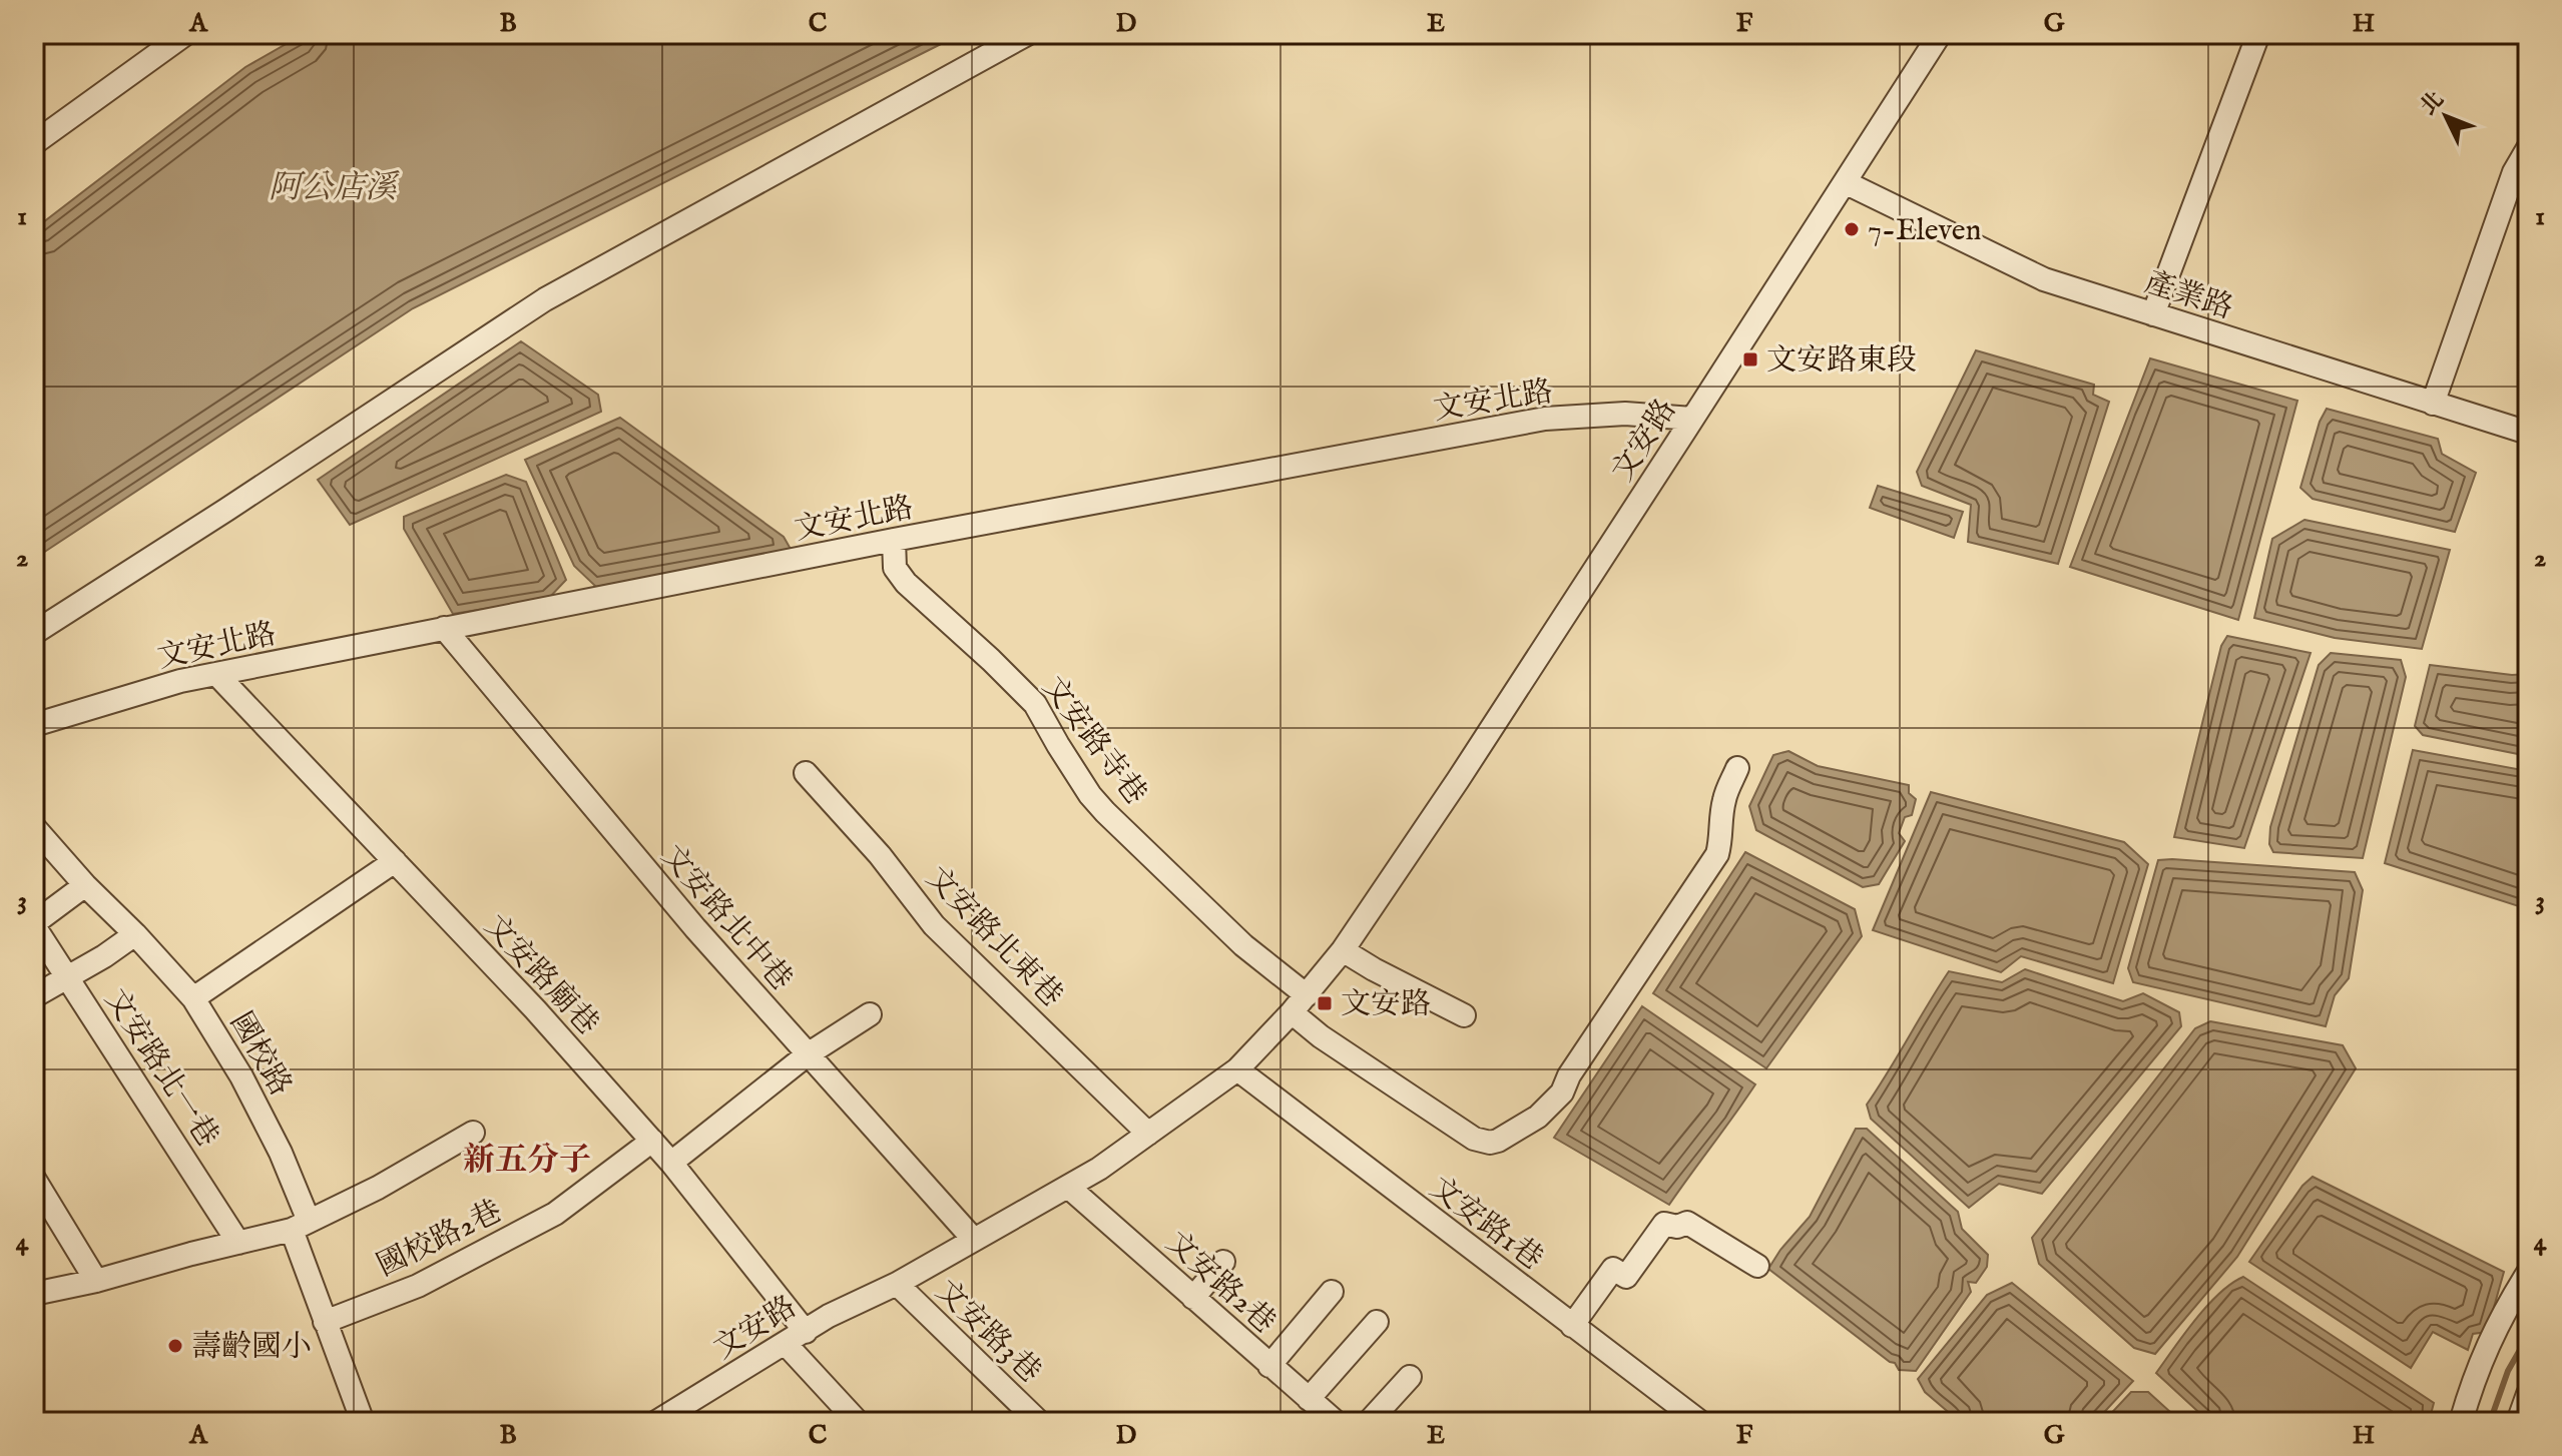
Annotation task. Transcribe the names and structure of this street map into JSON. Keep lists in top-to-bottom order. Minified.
{"streets":{"street":["產業路","文安北路","文安路","文安路寺巷","文安路北中巷","文安路北東巷","文安路廟巷","國校路","文安路北一巷","文安路1巷","國校路2巷","文安路2巷","文安路3巷"]},"crossings":[["產業路","文安路"],["文安北路","文安路"],["文安北路","文安路寺巷"],["文安北路","文安路北中巷"],["文安北路","文安路廟巷"],["文安路","文安路寺巷"],["文安路","文安路北中巷"],["文安路","文安路北東巷"],["文安路","文安路廟巷"],["文安路","文安路1巷"],["文安路","文安路2巷"],["文安路","文安路3巷"],["文安路廟巷","國校路2巷"],["國校路","文安路北一巷"],["國校路","國校路2巷"]],"districts":["新五分子"],"water":["阿公店溪"],"places":{"other":["7-Eleven","壽齡國小"],"transit":["文安路東段","文安路"]},"north":"top left","grid":{"columns":["A","B","C","D","E","F","G","H"],"rows":["1","2","3","4"]}}
